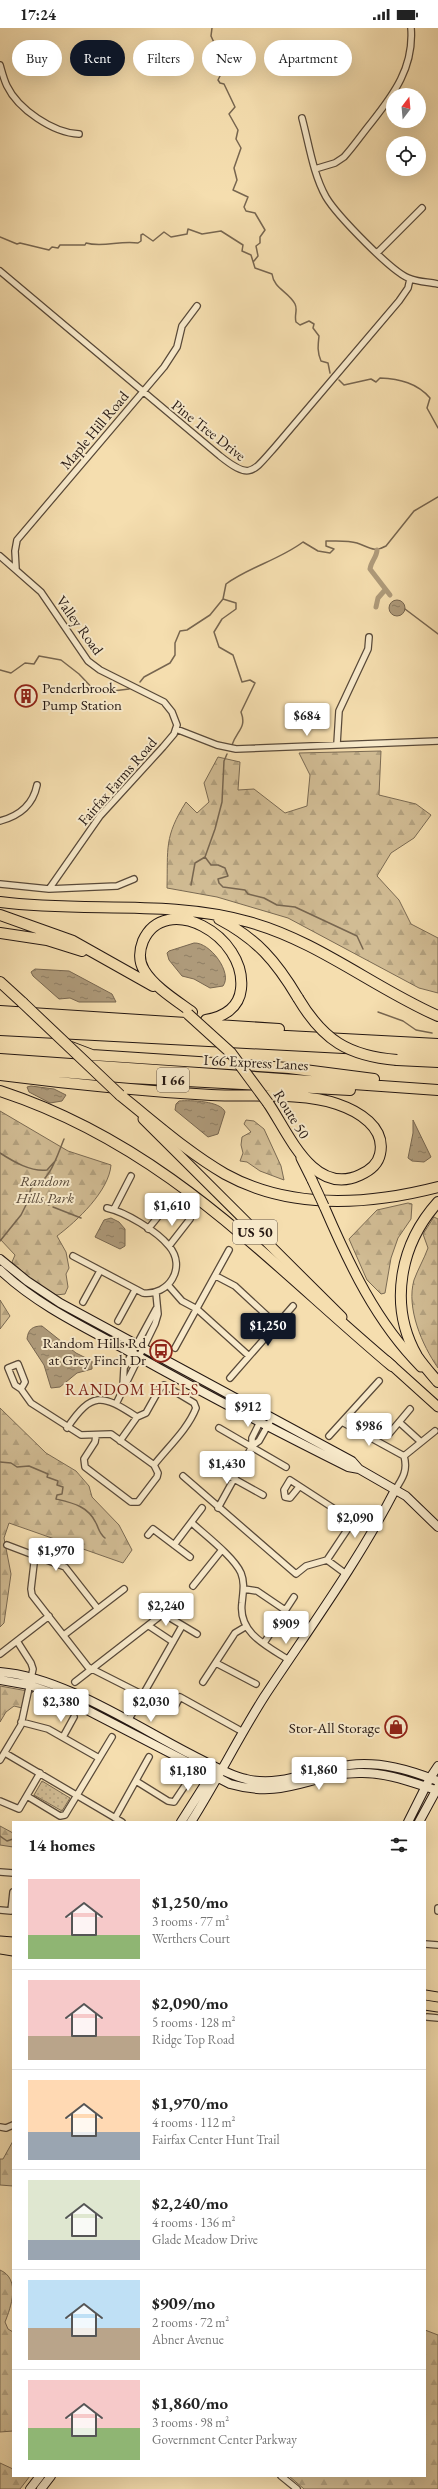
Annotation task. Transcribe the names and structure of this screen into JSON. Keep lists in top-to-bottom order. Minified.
{"streets":{"highway":["I 66 Express Lanes","I 66","Route 50","US 50"],"street":["Maple Hill Road","Pine Tree Drive","Valley Road","Fairfax Farms Road"]},"crossings":[["Maple Hill Road","Pine Tree Drive"],["Maple Hill Road","Valley Road"],["Valley Road","Fairfax Farms Road"],["I 66 Express Lanes","I 66"]],"districts":["RANDOM HILLS"],"parks":["Random Hills Park"],"places":{"building":["Penderbrook Pump Station"],"bus stop":["Random Hills Rd at Grey Finch Dr"],"shop":["Stor-All Storage"]},"north":"top","page":{"status":"17:24","chip":["Buy","Rent","Filters","New","Apartment"],"price":["$684","$1,610","$1,250","$912","$986","$1,430","$2,090","$1,970","$2,240","$909","$2,380","$2,030","$1,860","$1,180"],"heading":"14 homes","list":[{"name":"$1,250/mo","note":"3 rooms · 77 m² · Werthers Court"},{"name":"$2,090/mo","note":"5 rooms · 128 m² · Ridge Top Road"},{"name":"$1,970/mo","note":"4 rooms · 112 m² · Fairfax Center Hunt Trail"},{"name":"$2,240/mo","note":"4 rooms · 136 m² · Glade Meadow Drive"},{"name":"$909/mo","note":"2 rooms · 72 m² · Abner Avenue"},{"name":"$1,860/mo","note":"3 rooms · 98 m² · Government Center Parkway"}]}}
